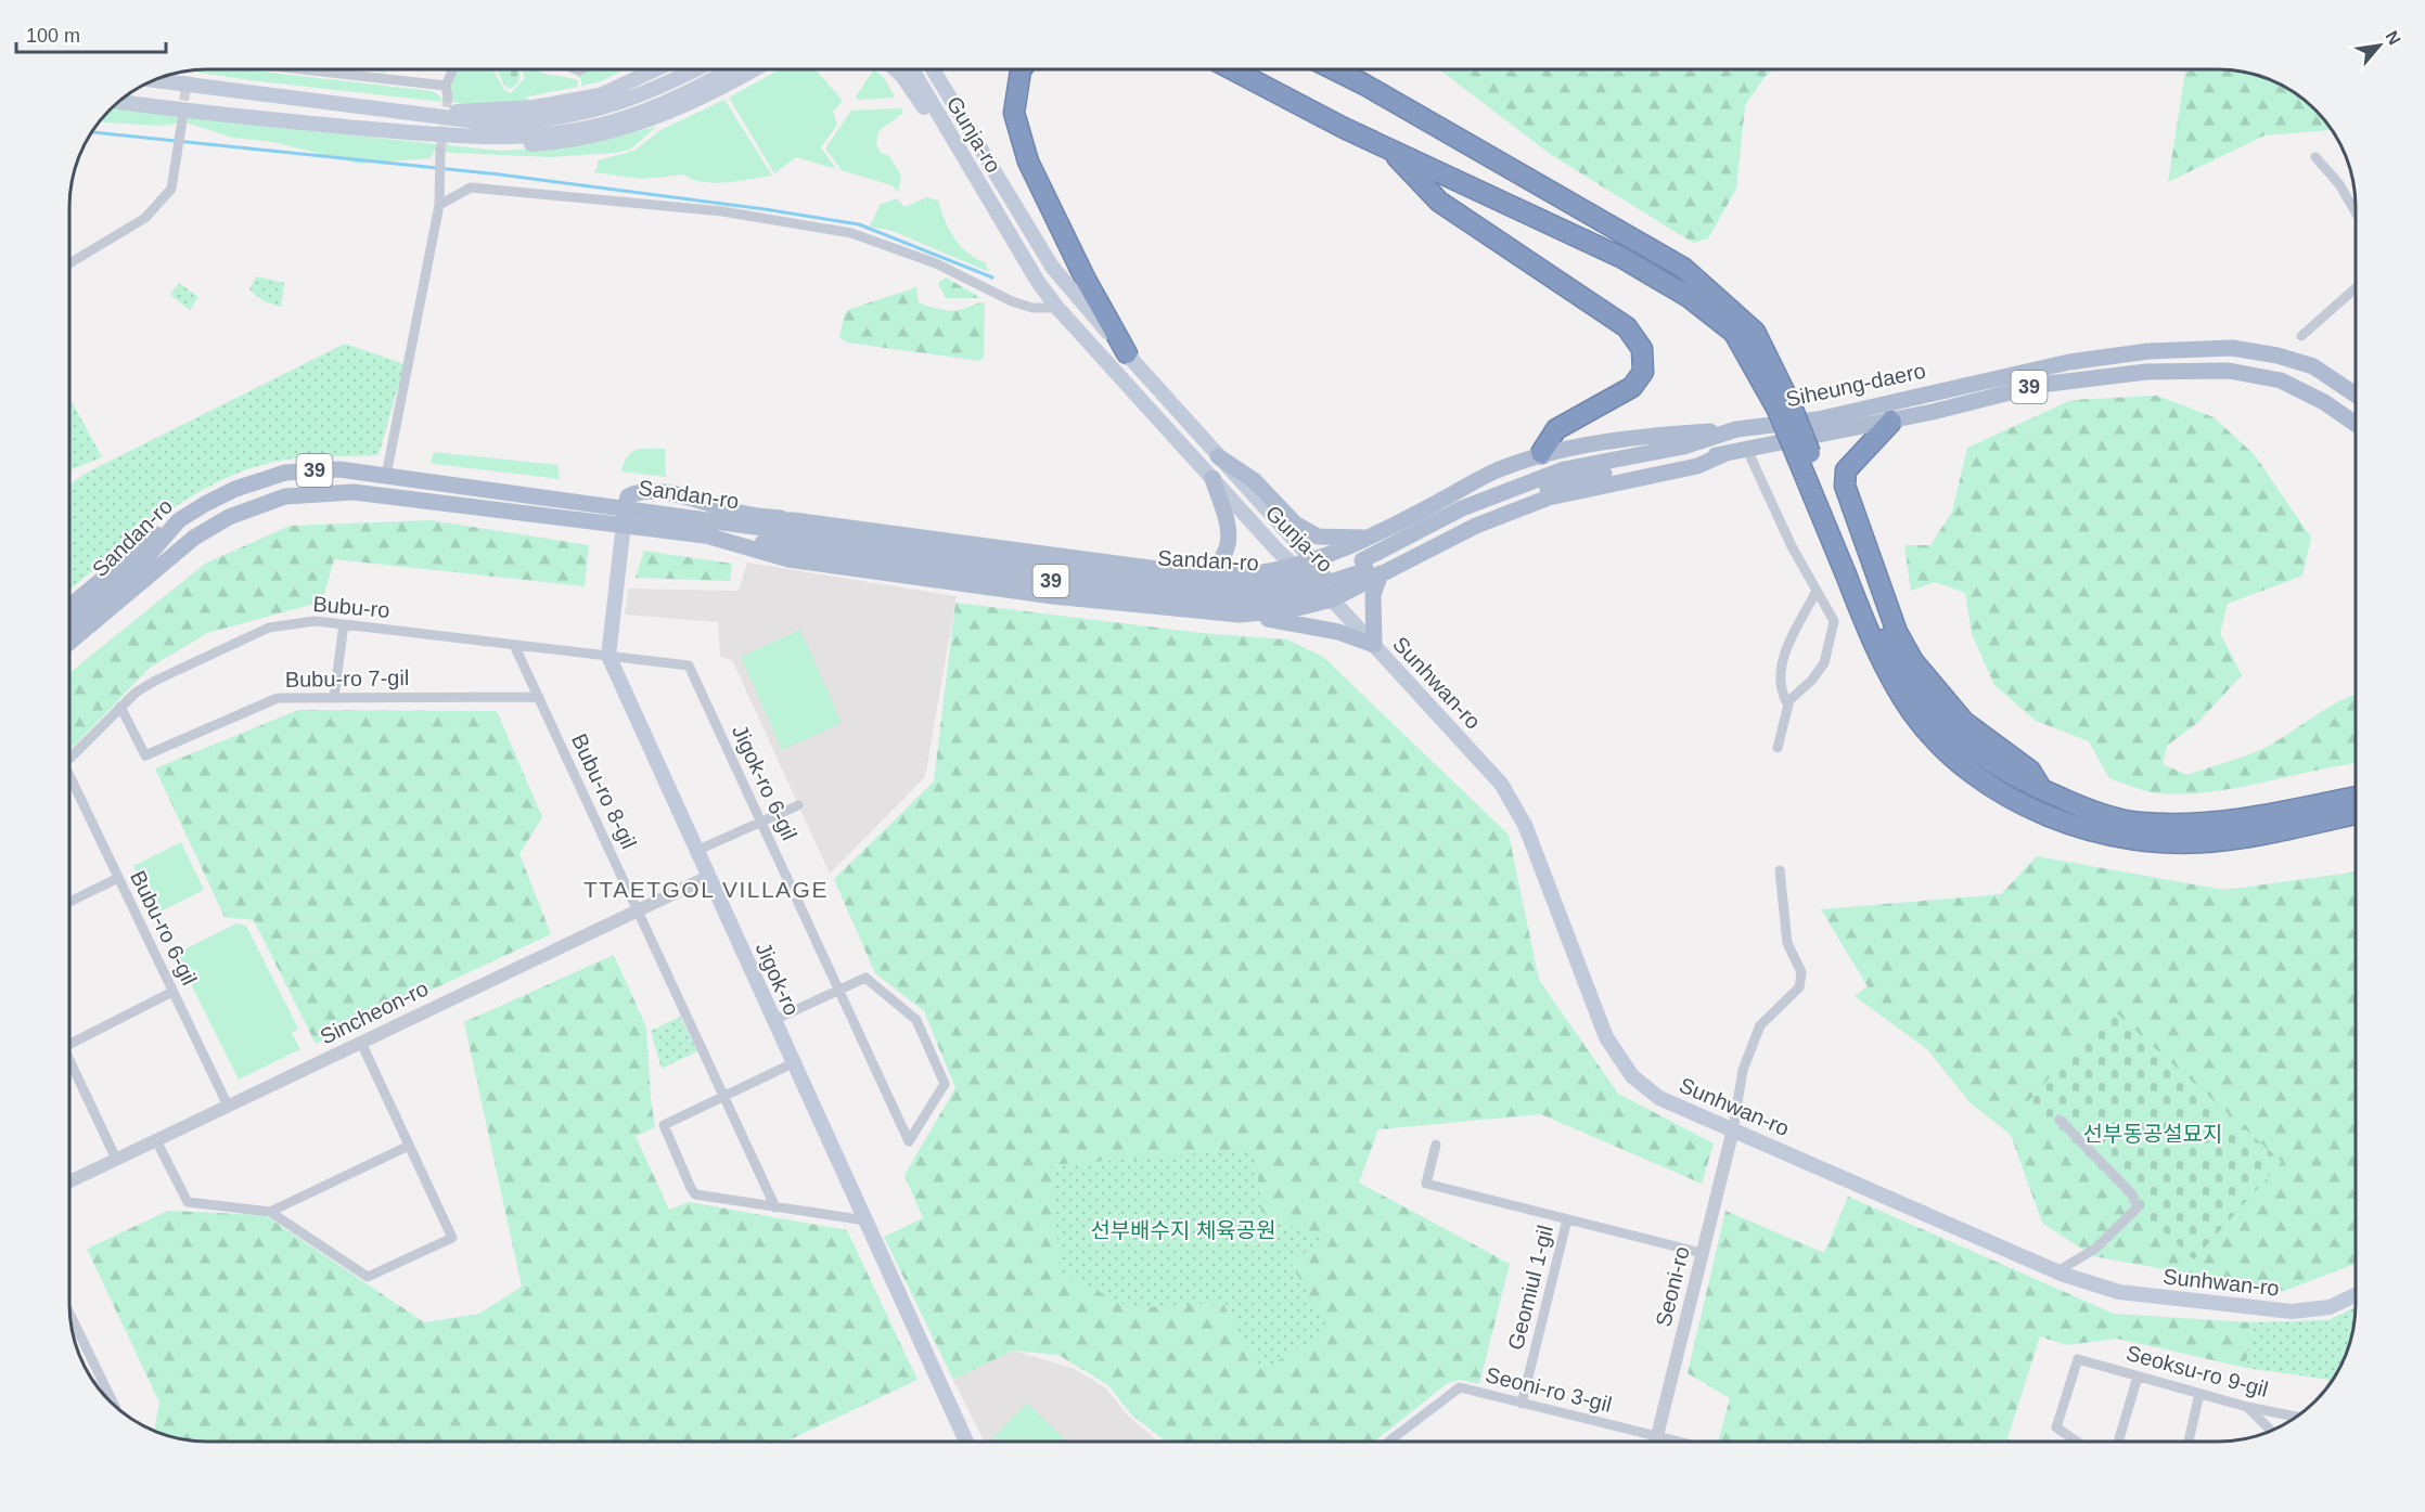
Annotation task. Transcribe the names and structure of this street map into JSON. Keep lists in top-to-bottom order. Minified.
{"streets":{"main road":["Gunja-ro","Siheung-daero","39","Sandan-ro","Sunhwan-ro","Jigok-ro"],"street":["Bubu-ro","Bubu-ro 7-gil","Jigok-ro 6-gil","Bubu-ro 8-gil","Bubu-ro 6-gil","Sincheon-ro","Seoni-ro","Geomiul 1-gil","Seoksu-ro 9-gil","Seoni-ro 3-gil"]},"crossings":[["Gunja-ro","Sunhwan-ro"],["Siheung-daero","Sandan-ro"],["Bubu-ro","Bubu-ro 7-gil"],["Bubu-ro","Jigok-ro 6-gil"],["Bubu-ro","Bubu-ro 8-gil"],["Bubu-ro","Jigok-ro"],["Bubu-ro 7-gil","Bubu-ro 8-gil"],["Sunhwan-ro","Seoni-ro"],["Jigok-ro 6-gil","Jigok-ro"],["Bubu-ro 8-gil","Sincheon-ro"],["Bubu-ro 6-gil","Sincheon-ro"],["Jigok-ro","Sincheon-ro"],["Seoni-ro","Seoni-ro 3-gil"],["Geomiul 1-gil","Seoni-ro 3-gil"]],"districts":["TTAETGOL VILLAGE"],"parks":["선부동공설묘지","선부배수지 체육공원"],"scale_bar":"100 m","north":"top right"}
